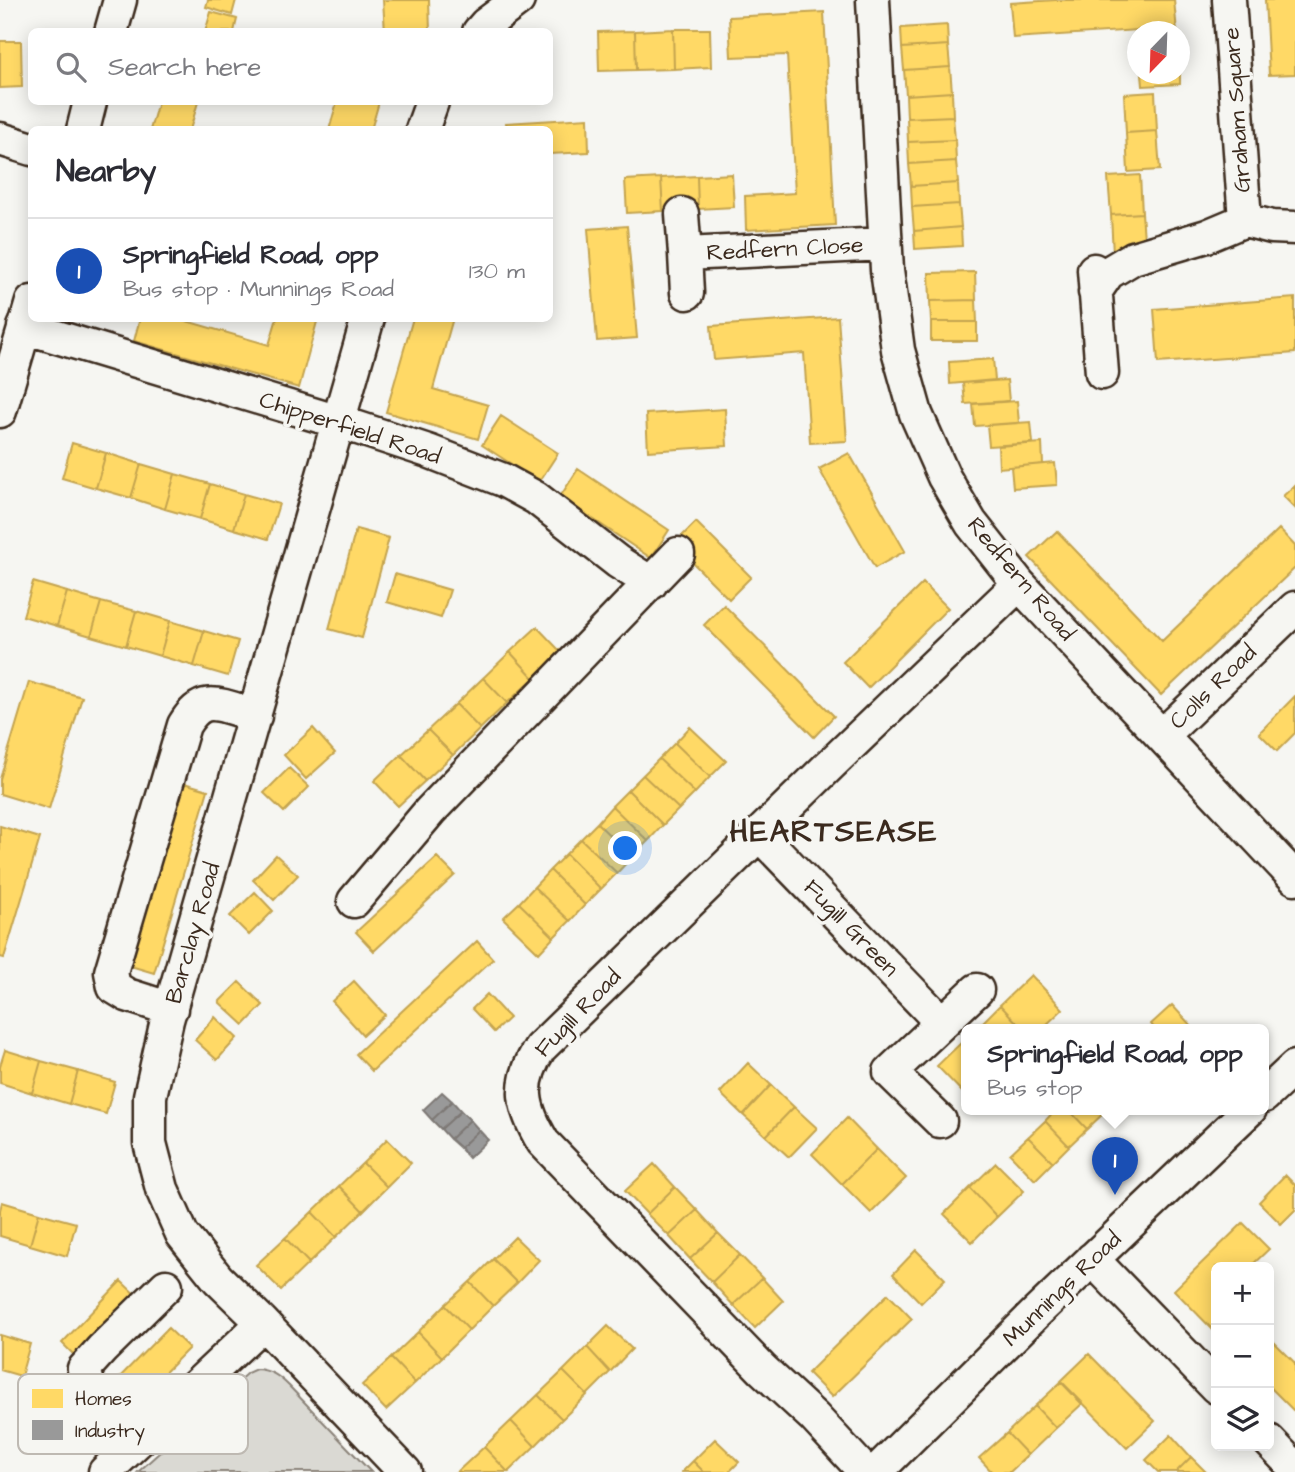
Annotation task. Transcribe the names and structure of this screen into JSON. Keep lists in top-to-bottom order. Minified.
{"streets":{"street":["Graham Square","Redfern Close","Chipperfield Road","Redfern Road","Colls Road","Fugill Green","Barclay Road","Fugill Road","Munnings Road"]},"crossings":[["Redfern Close","Redfern Road"],["Chipperfield Road","Barclay Road"],["Redfern Road","Colls Road"],["Redfern Road","Fugill Road"],["Fugill Green","Fugill Road"]],"districts":["HEARTSEASE"],"legend":["Homes","Industry"],"north":"bottom left","page":{"search":"Search here","heading":"Nearby","list":[{"mark":"1","name":"Springfield Road, opp","note":"Bus stop · Munnings Road","value":"130 m"}],"popup":["Springfield Road, opp","Bus stop"],"pins":"1","map_buttons":["+","−"]}}
